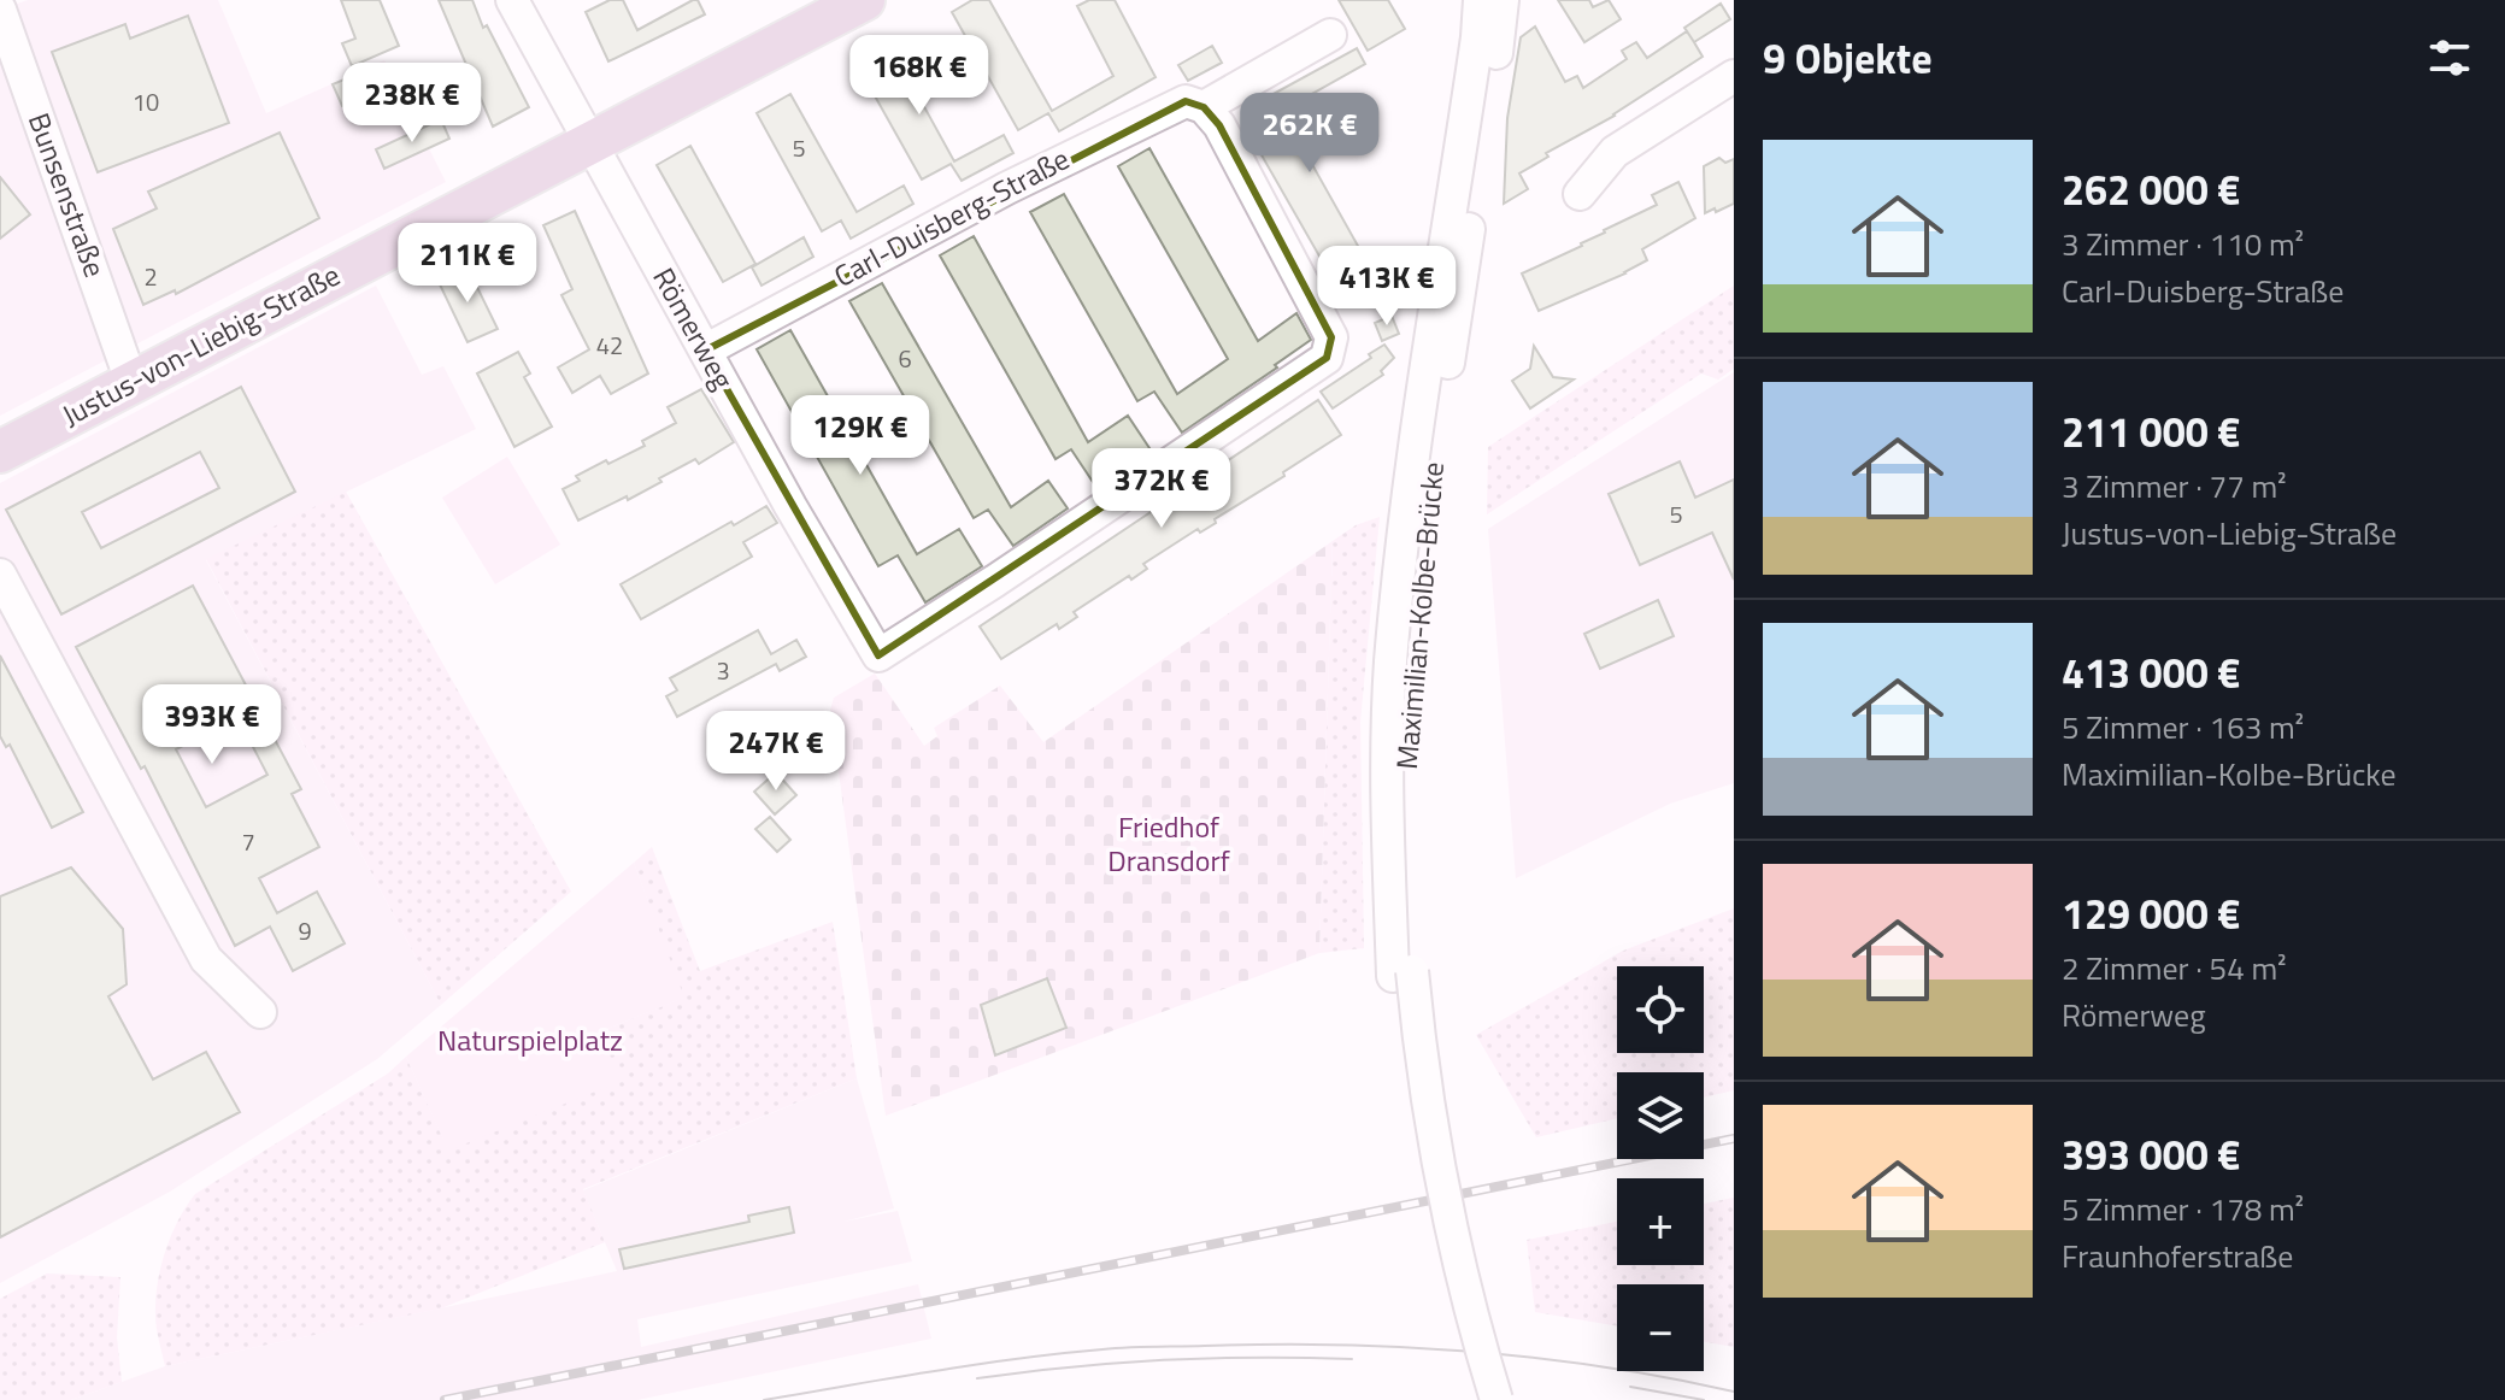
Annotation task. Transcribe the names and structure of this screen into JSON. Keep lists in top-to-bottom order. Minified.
{"streets":{"main road":["Justus-von-Liebig-Straße"],"street":["Bunsenstraße","Carl-Duisberg-Straße","Römerweg","Maximilian-Kolbe-Brücke"]},"crossings":[["Bunsenstraße","Justus-von-Liebig-Straße"],["Carl-Duisberg-Straße","Römerweg"],["Römerweg","Justus-von-Liebig-Straße"]],"parks":["Friedhof Dransdorf","Naturspielplatz"],"house_numbers":["10","5","2","42","6","5","3","7","9"],"page":{"heading":"9 Objekte","price":["168K €","238K €","262K €","211K €","413K €","129K €","372K €","393K €","247K €"],"list":[{"name":"262 000 €","note":"3 Zimmer · 110 m² · Carl-Duisberg-Straße"},{"name":"211 000 €","note":"3 Zimmer · 77 m² · Justus-von-Liebig-Straße"},{"name":"413 000 €","note":"5 Zimmer · 163 m² · Maximilian-Kolbe-Brücke"},{"name":"129 000 €","note":"2 Zimmer · 54 m² · Römerweg"},{"name":"393 000 €","note":"5 Zimmer · 178 m² · Fraunhoferstraße"}],"map_buttons":["+","−"]}}
